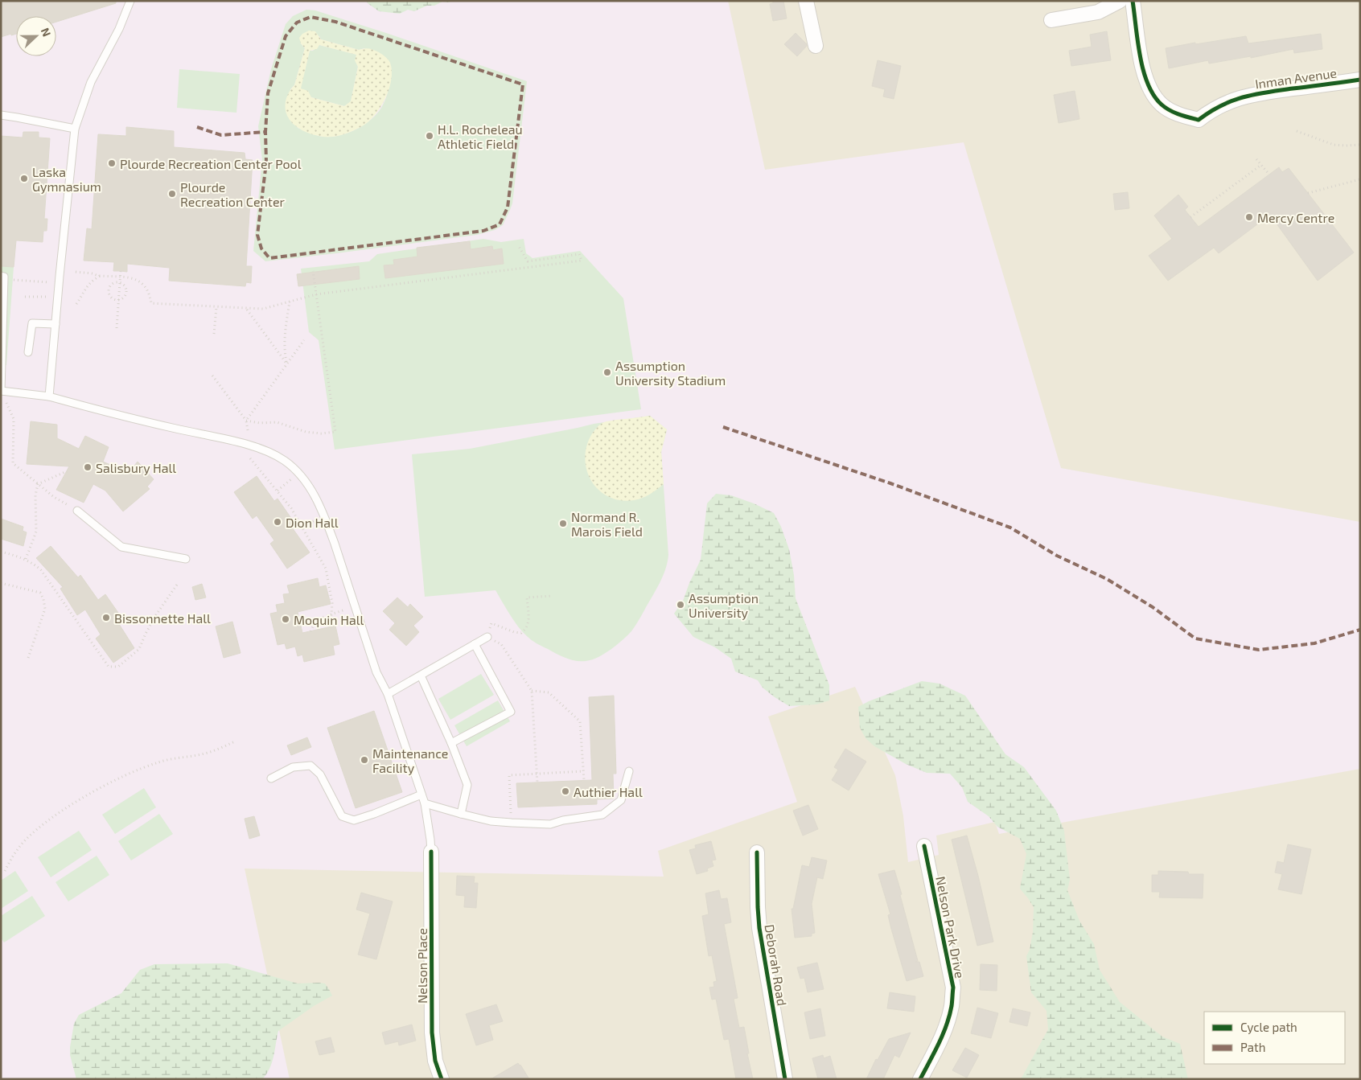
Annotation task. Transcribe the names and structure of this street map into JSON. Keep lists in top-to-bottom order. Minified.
{"streets":{"street":["Inman Avenue","Nelson Park Drive","Deborah Road","Nelson Place"]},"places":["H.L. Rocheleau Athletic Field","Plourde Recreation Center Pool","Laska Gymnasium","Plourde Recreation Center","Mercy Centre","Assumption University Stadium","Salisbury Hall","Dion Hall","Normand R. Marois Field","Assumption University","Bissonnette Hall","Moquin Hall","Maintenance Facility","Authier Hall"],"legend":["Cycle path","Path"],"north":"right"}
